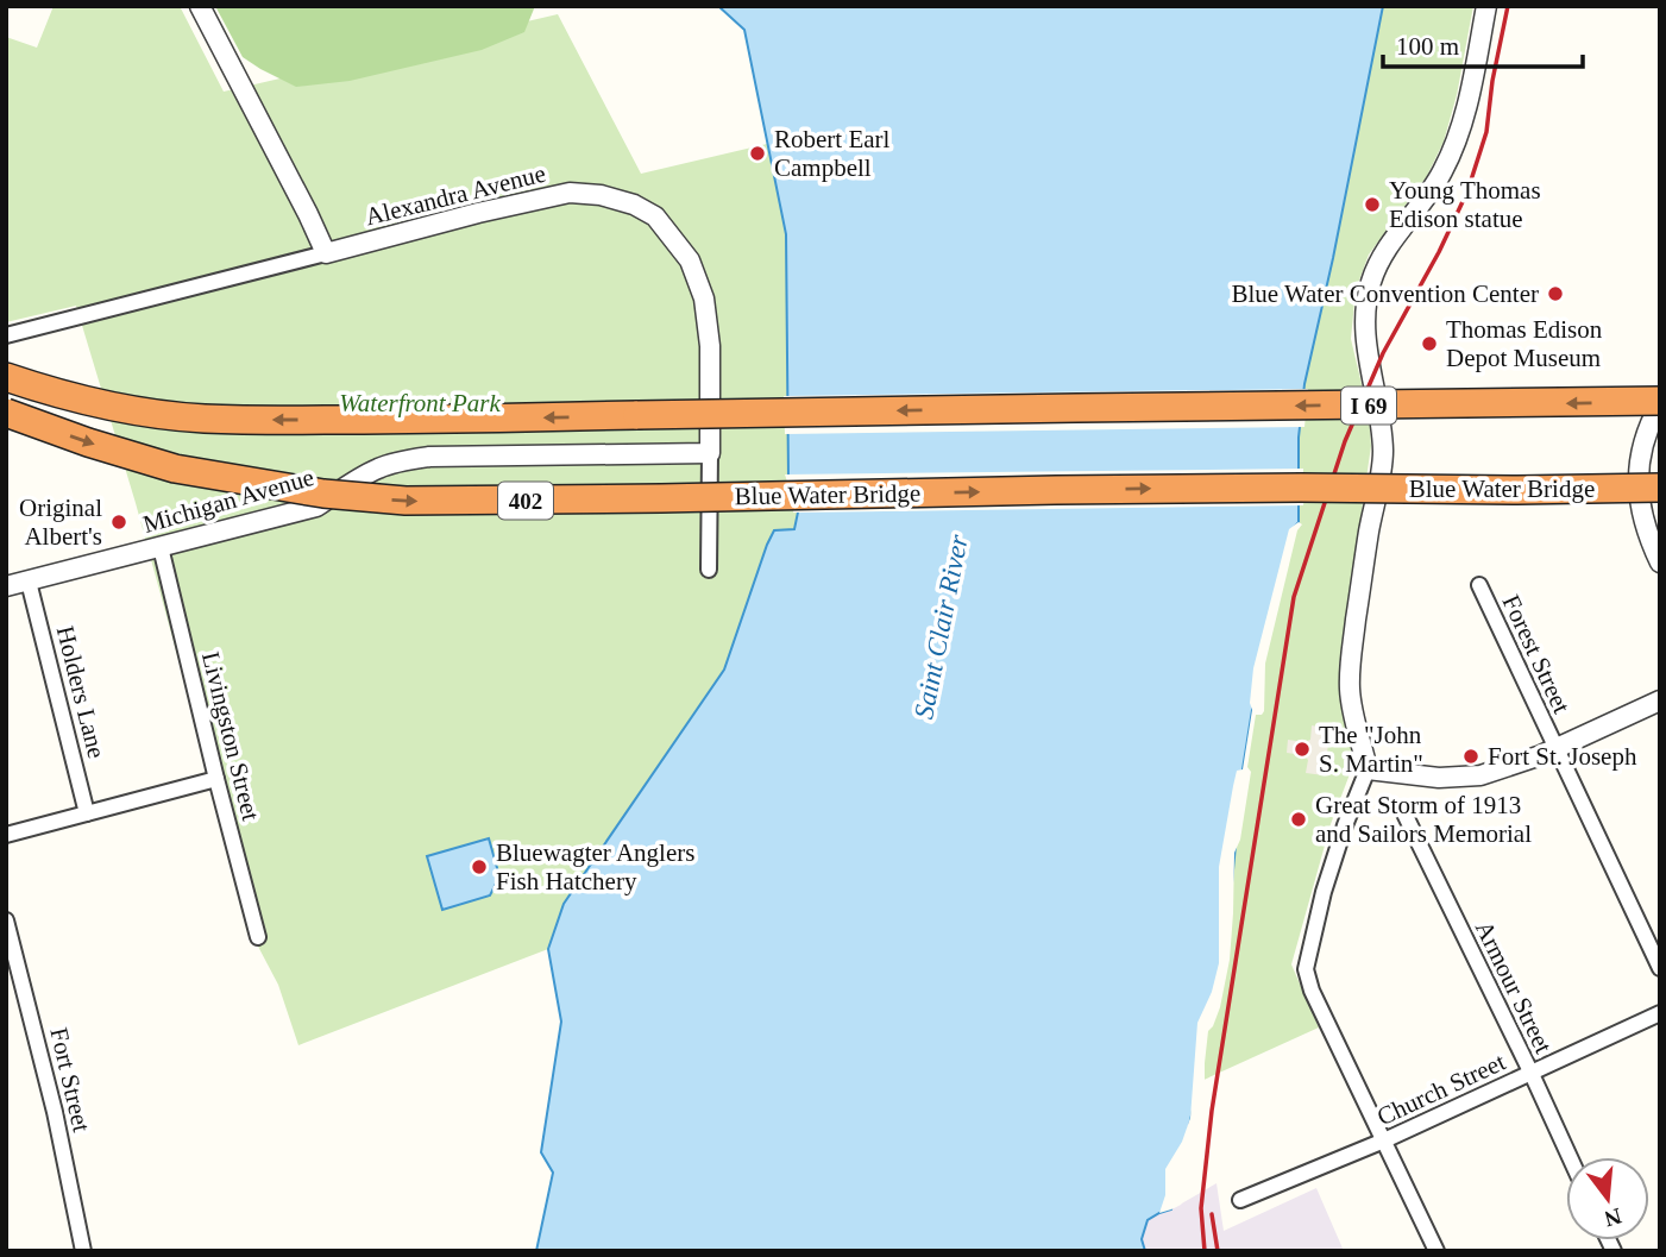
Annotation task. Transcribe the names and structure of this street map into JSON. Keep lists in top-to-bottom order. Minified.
{"streets":{"highway":["I 69","Blue Water Bridge","402"],"street":["Alexandra Avenue","Michigan Avenue","Forest Street","Holders Lane","Livingston Street","Armour Street","Fort Street","Church Street"]},"crossings":[["Alexandra Avenue","Michigan Avenue"],["Michigan Avenue","Holders Lane"],["Michigan Avenue","Livingston Street"],["Armour Street","Church Street"]],"water":["Saint Clair River"],"parks":["Waterfront Park"],"places":["Robert Earl Campbell","Young Thomas Edison statue","Blue Water Convention Center","Thomas Edison Depot Museum","Original Albert's","The \"John S. Martin\"","Fort St. Joseph","Great Storm of 1913 and Sailors Memorial","Bluewagter Anglers Fish Hatchery"],"scale_bar":"100 m","north":"bottom"}
